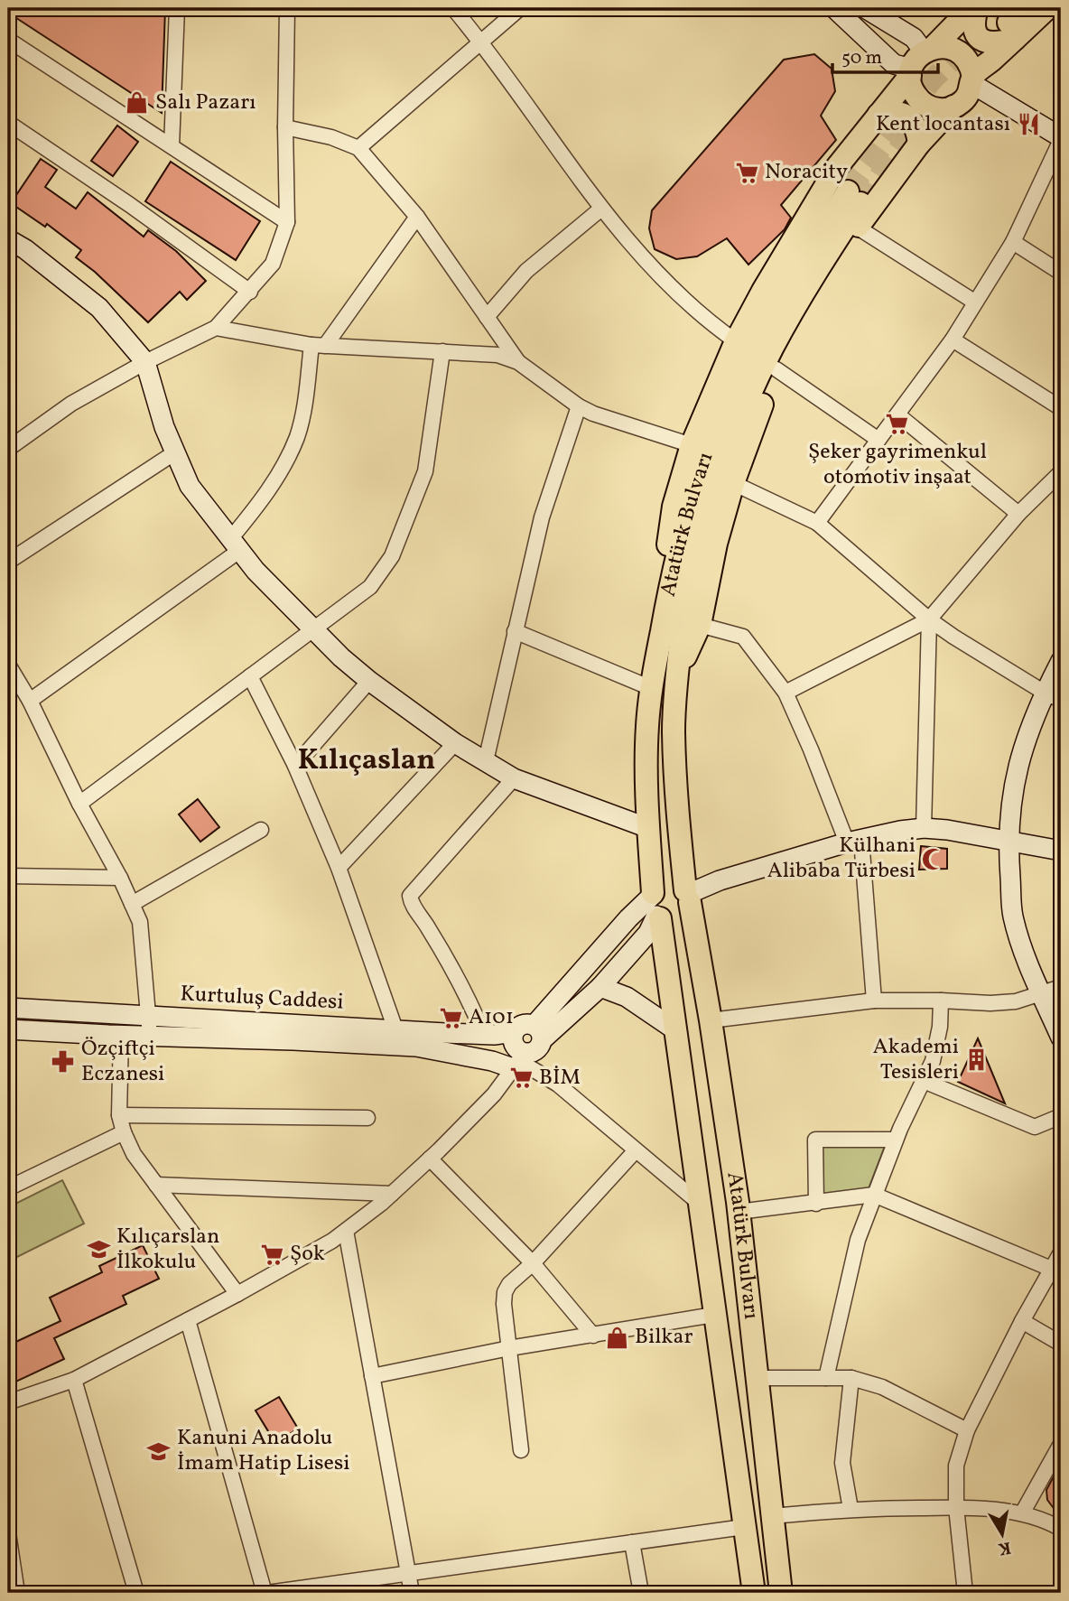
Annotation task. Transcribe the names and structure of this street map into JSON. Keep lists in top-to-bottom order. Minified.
{"streets":{"main road":["Atatürk Bulvarı"],"street":["Kurtuluş Caddesi"]},"districts":["Kılıçaslan"],"places":{"shop":["Salı Pazarı","Bilkar"],"restaurant":["Kent locantası"],"supermarket":["Noracity","Şeker gayrimenkul otomotiv inşaat","A101","BİM","Şok"],"mosque":["Külhani Alibaba Türbesi"],"building":["Akademi Tesisleri"],"pharmacy":["Özçiftçi Eczanesi"],"school or university":["Kılıçarslan İlkokulu","Kanuni Anadolu İmam Hatip Lisesi"]},"scale_bar":"50 m","north":"bottom"}
